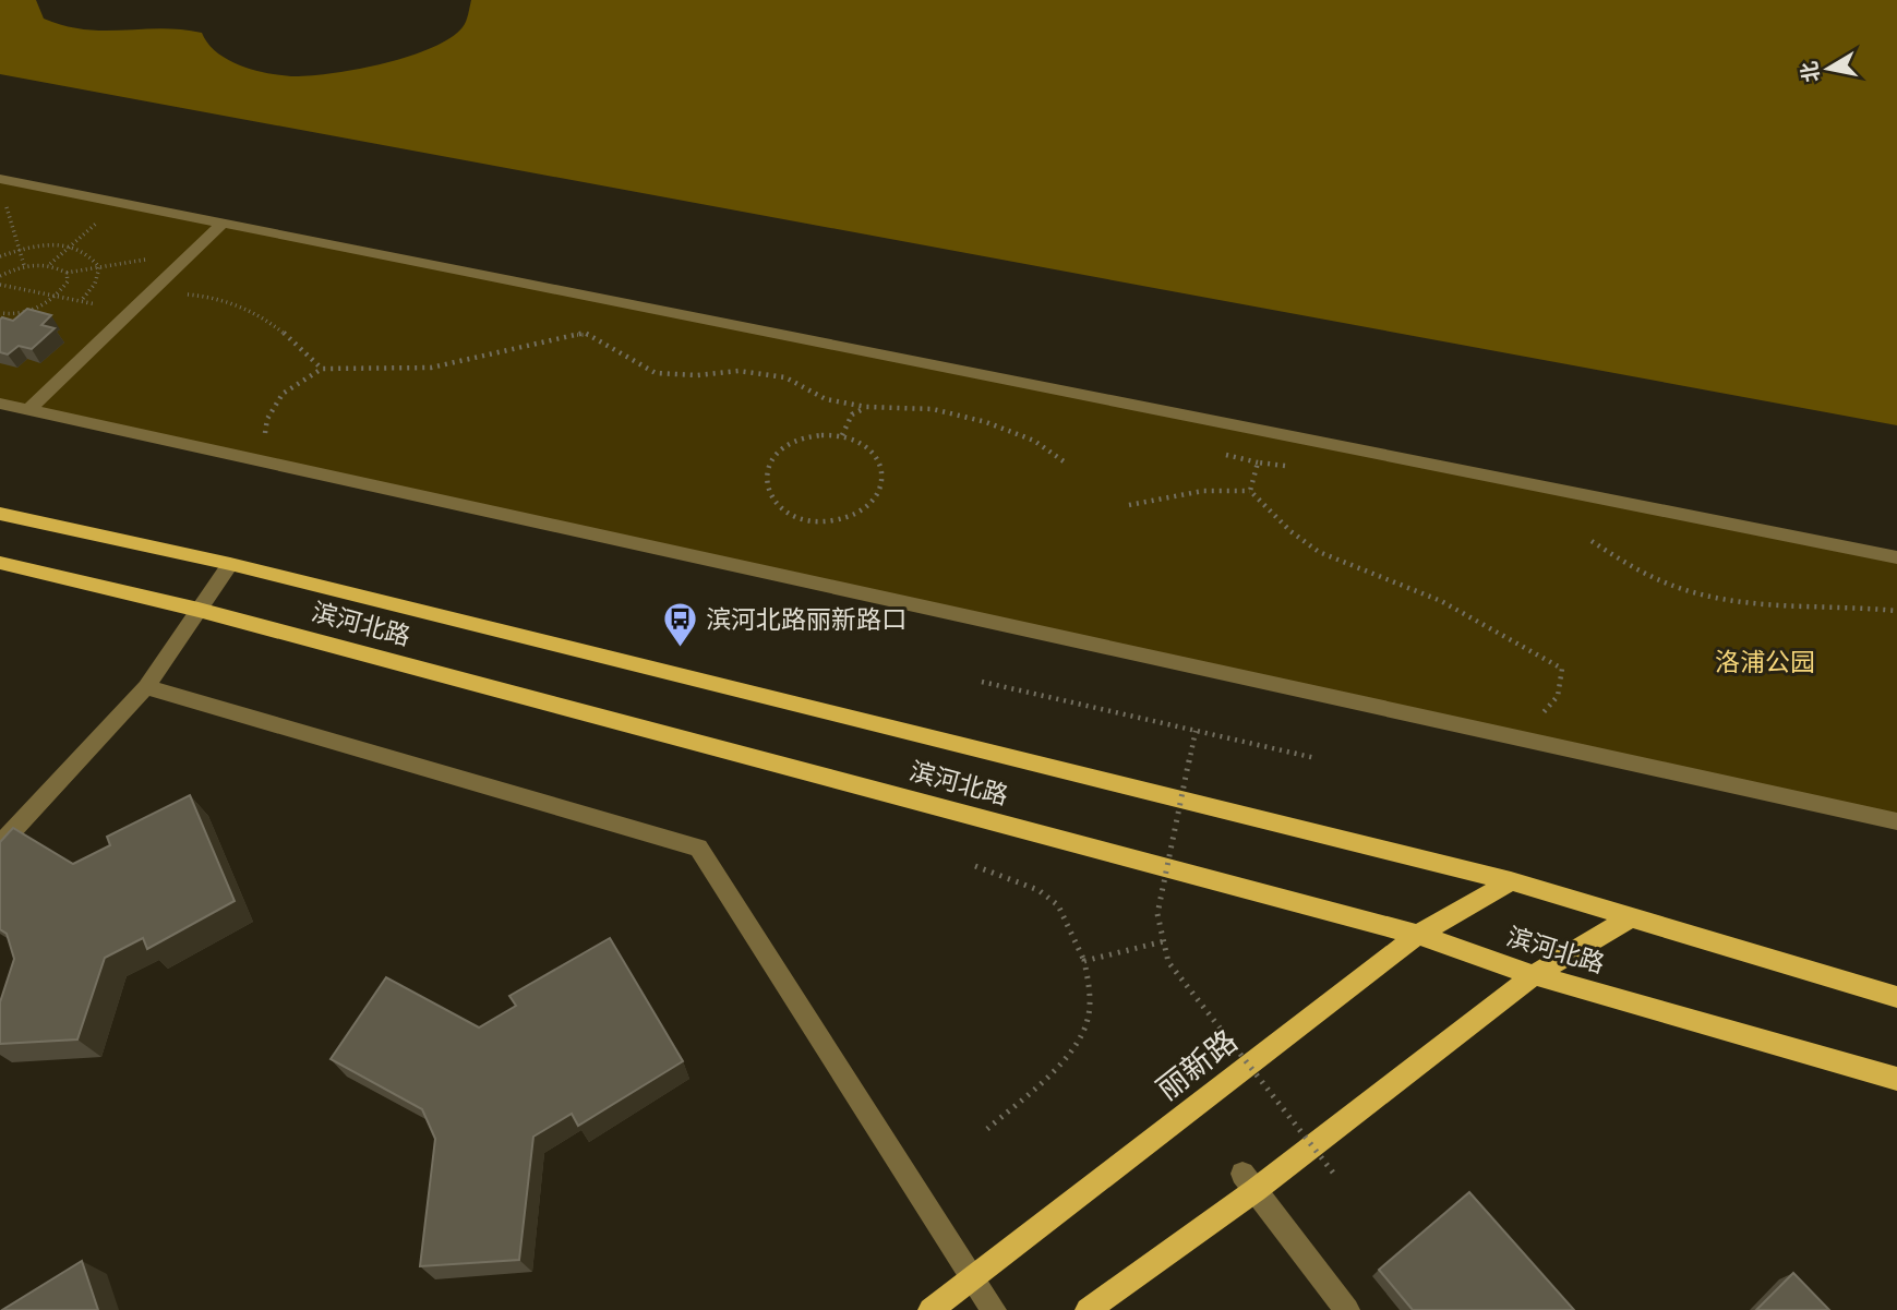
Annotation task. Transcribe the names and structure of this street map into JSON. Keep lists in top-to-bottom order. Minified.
{"streets":{"main road":["滨河北路","丽新路"]},"crossings":[["滨河北路","丽新路"]],"parks":["洛浦公园"],"places":{"bus stop":["滨河北路丽新路口"]},"north":"left"}
